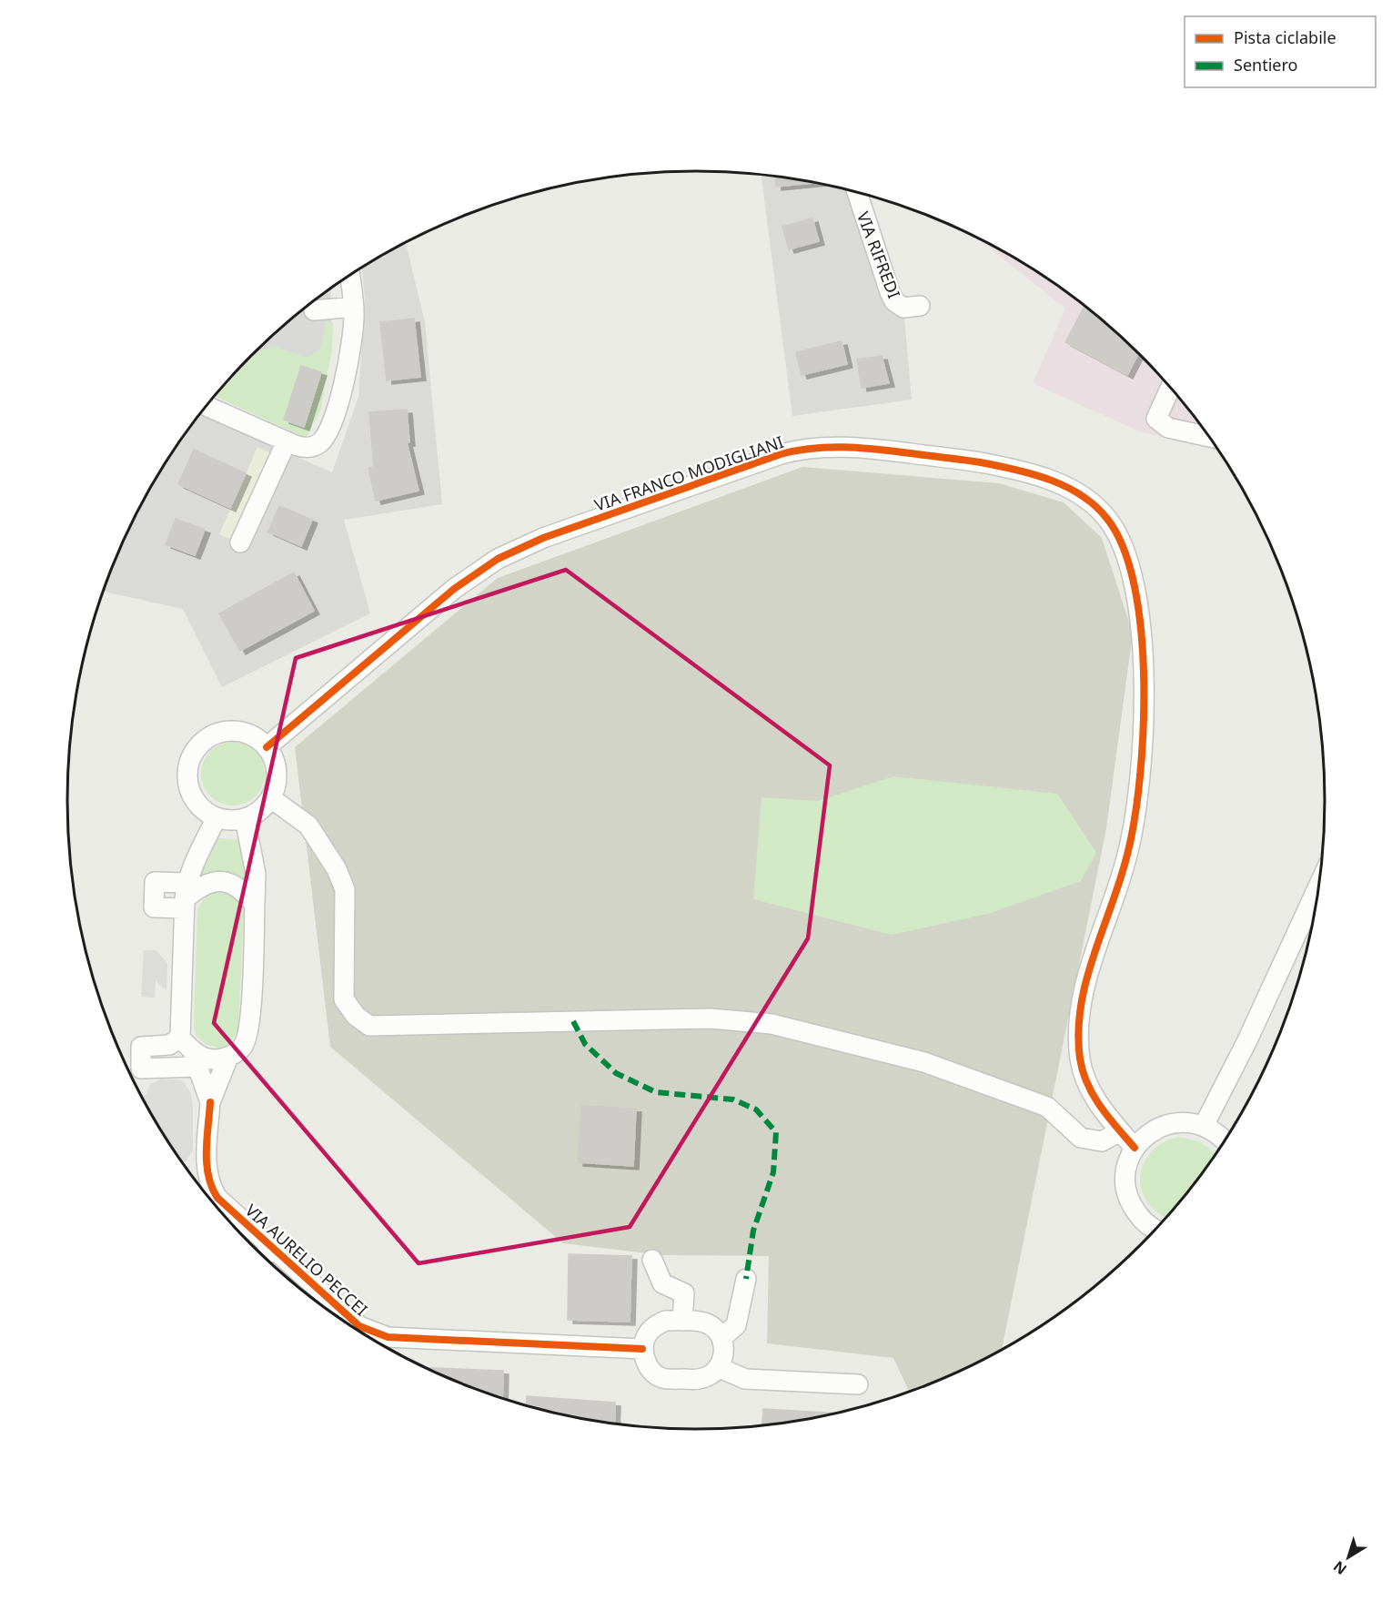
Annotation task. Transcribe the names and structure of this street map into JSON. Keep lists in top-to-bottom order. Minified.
{"streets":{"street":["VIA RIFREDI","VIA FRANCO MODIGLIANI","VIA AURELIO PECCEI"]},"legend":["Pista ciclabile","Sentiero"],"north":"bottom left"}
